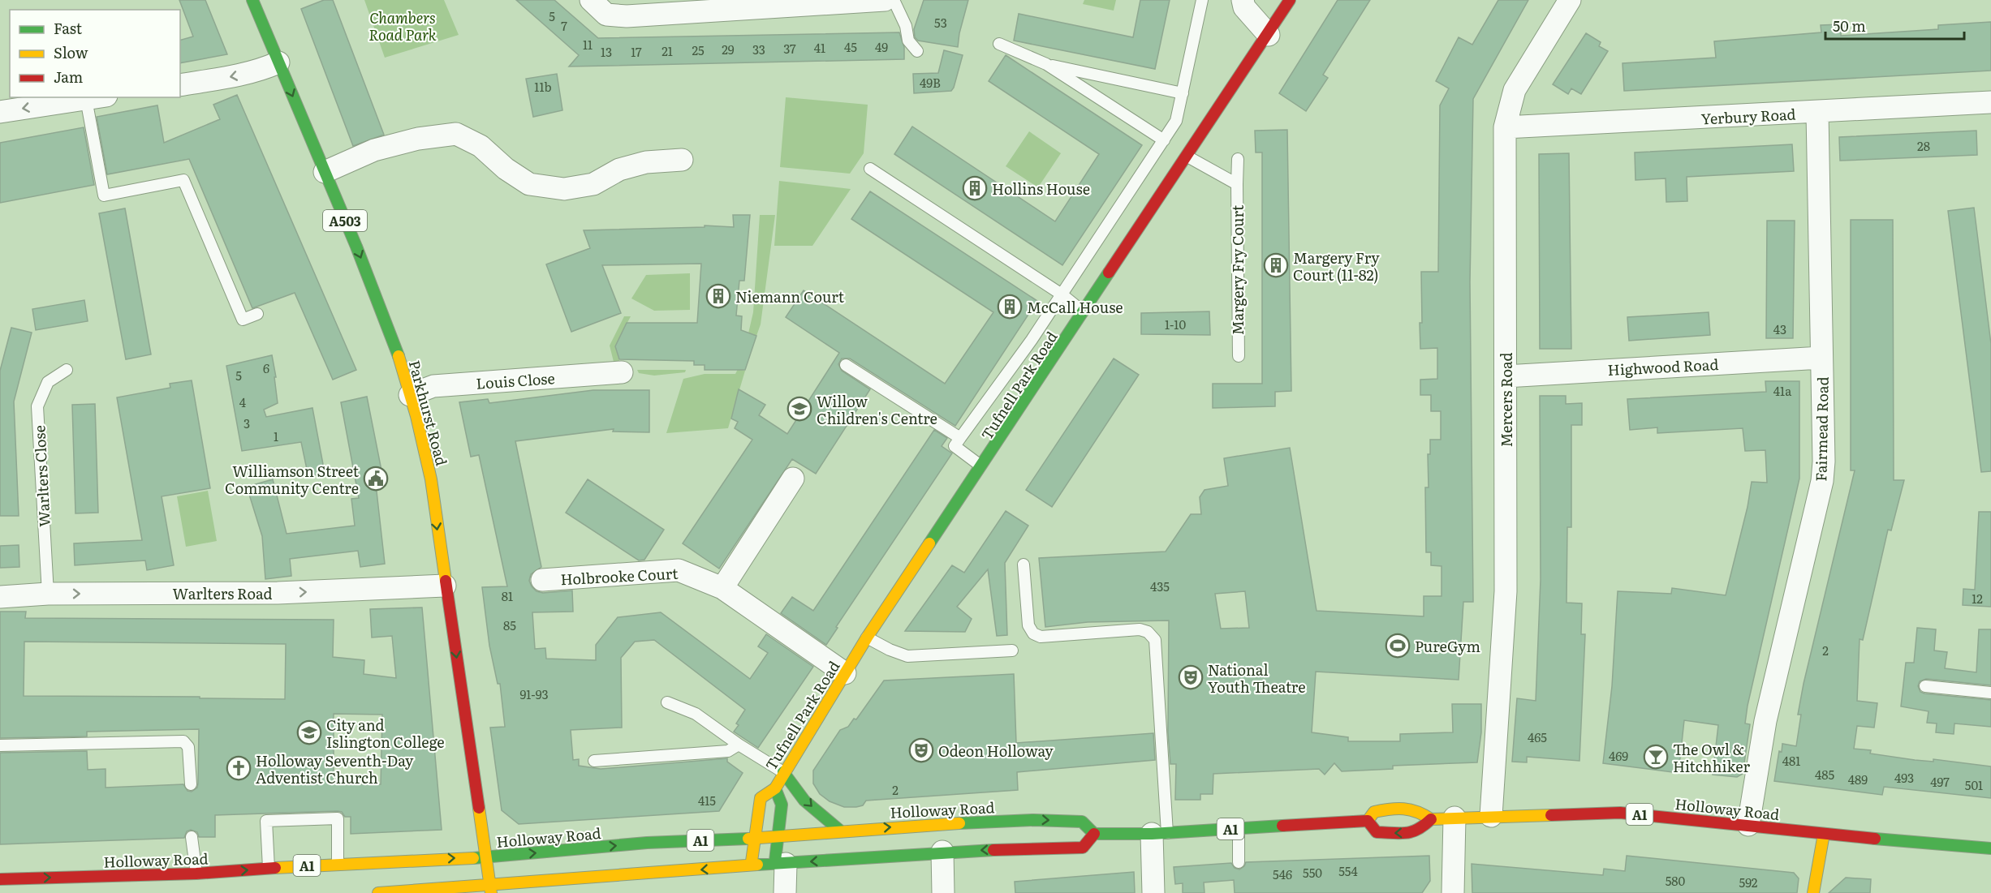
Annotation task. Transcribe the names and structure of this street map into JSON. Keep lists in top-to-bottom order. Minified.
{"streets":{"main road":["A503","Tufnell Park Road","Parkhurst Road","Holloway Road","A1"],"street":["Yerbury Road","Highwood Road","Louis Close","Mercers Road","Fairmead Road","Holbrooke Court","Warlters Road"],"lane":["Margery Fry Court","Warlters Close"]},"crossings":[["Yerbury Road","Mercers Road"],["Yerbury Road","Fairmead Road"],["A503","Parkhurst Road"],["A503","Holloway Road"],["A503","A1"],["Margery Fry Court","Tufnell Park Road"],["Highwood Road","Mercers Road"],["Highwood Road","Fairmead Road"],["Louis Close","Parkhurst Road"],["Tufnell Park Road","Holbrooke Court"],["Tufnell Park Road","Holloway Road"],["Tufnell Park Road","A1"],["Mercers Road","Holloway Road"],["Parkhurst Road","Warlters Road"],["Parkhurst Road","Holloway Road"],["Fairmead Road","Holloway Road"],["Warlters Close","Warlters Road"],["Holloway Road","A1"]],"one_way":["Parkhurst Road","Warlters Road"],"parks":["Chambers Road Park"],"places":{"building":["Hollins House","Margery Fry Court (11-82)","Niemann Court","McCall House"],"school or university":["Willow Children's Centre","City and Islington College"],"public building":["Williamson Street Community Centre"],"sports":["PureGym"],"theatre":["National Youth Theatre","Odeon Holloway"],"bar":["The Owl & Hitchhiker"],"church":["Holloway Seventh-Day Adventist Church"]},"house_numbers":["5","53","7","11","45","49","41","37","29","33","25","21","13","17","49B","11b","28","1-10","43","6","5","41a","4","3","1","435","81","12","85","2","91-93","465","469","481","485","493","489","497","501","2","415","554","550","546","580","592"],"legend":["Fast","Slow","Jam"],"scale_bar":"50 m"}
